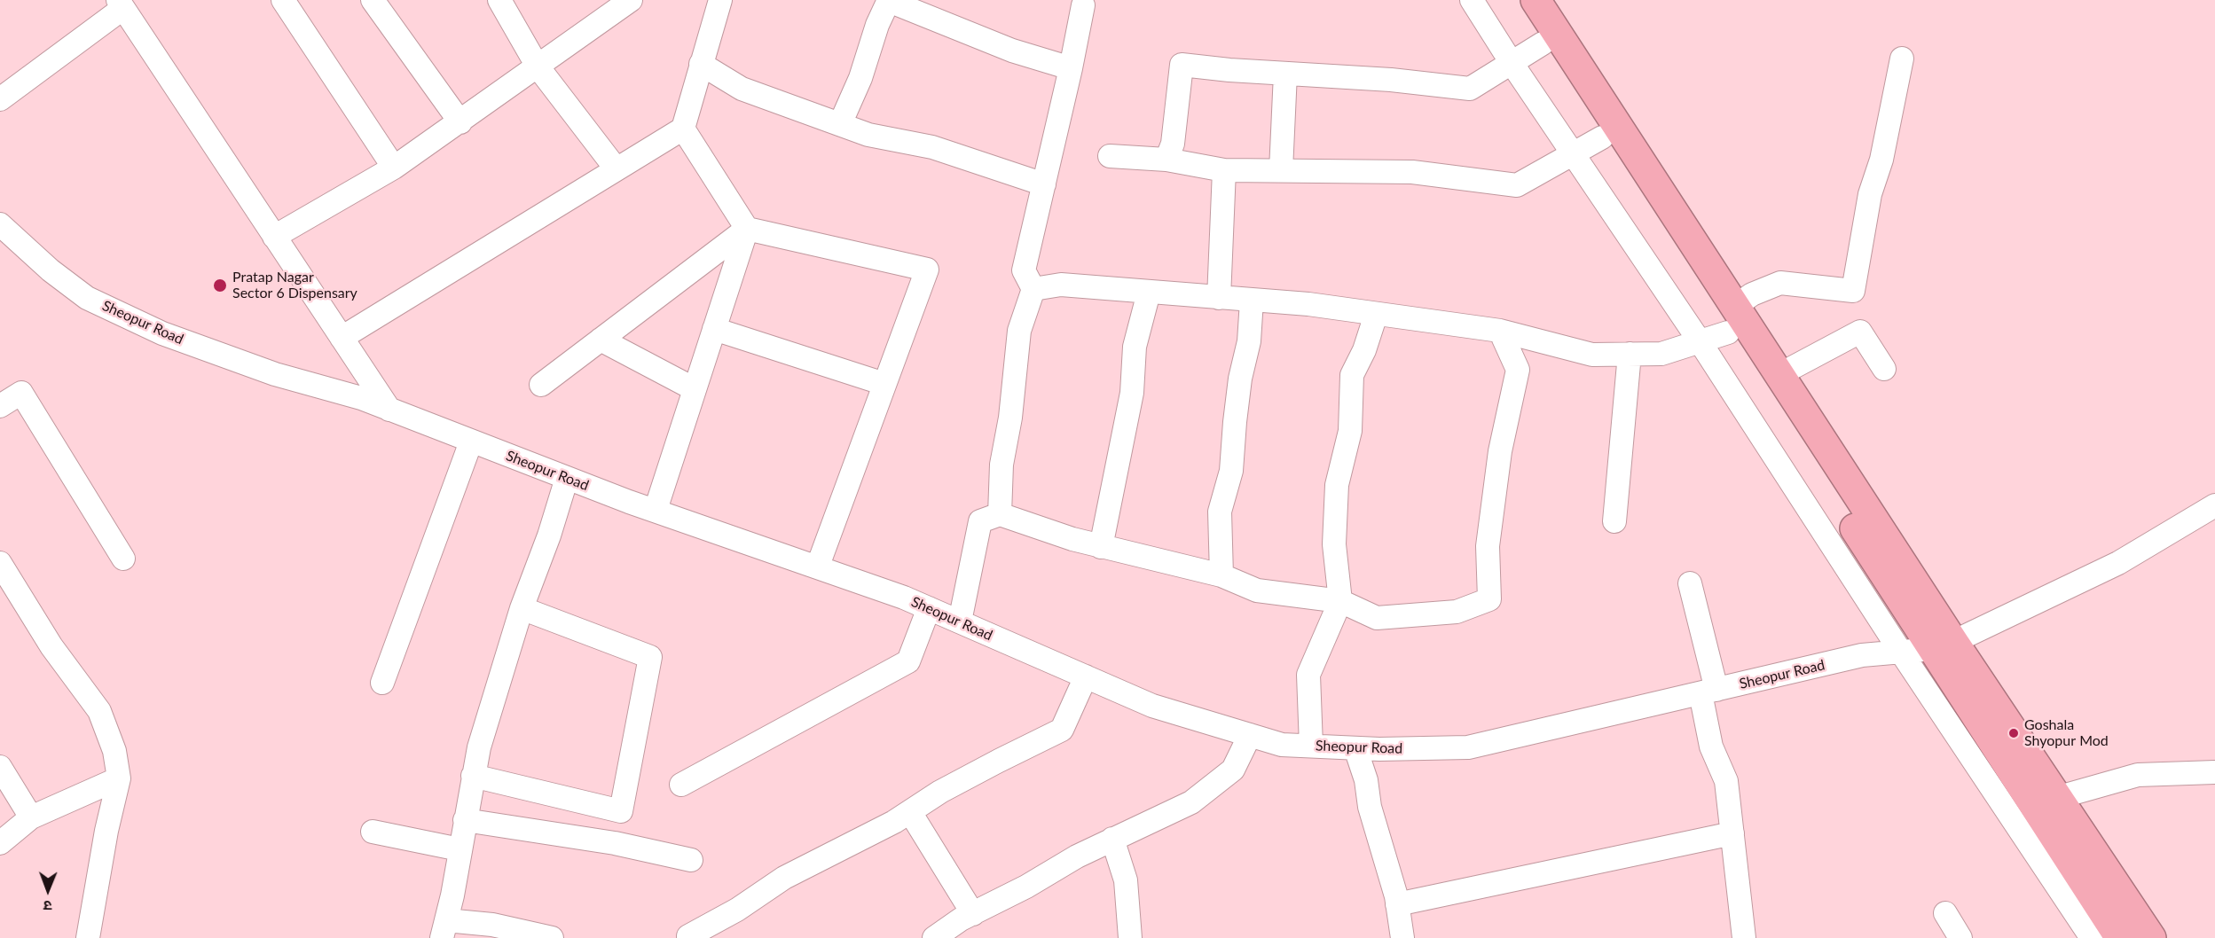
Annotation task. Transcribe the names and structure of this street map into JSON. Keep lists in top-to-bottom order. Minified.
{"streets":{"street":["Sheopur Road"]},"places":["Pratap Nagar Sector 6 Dispensary","Goshala Shyopur Mod"],"north":"bottom"}
